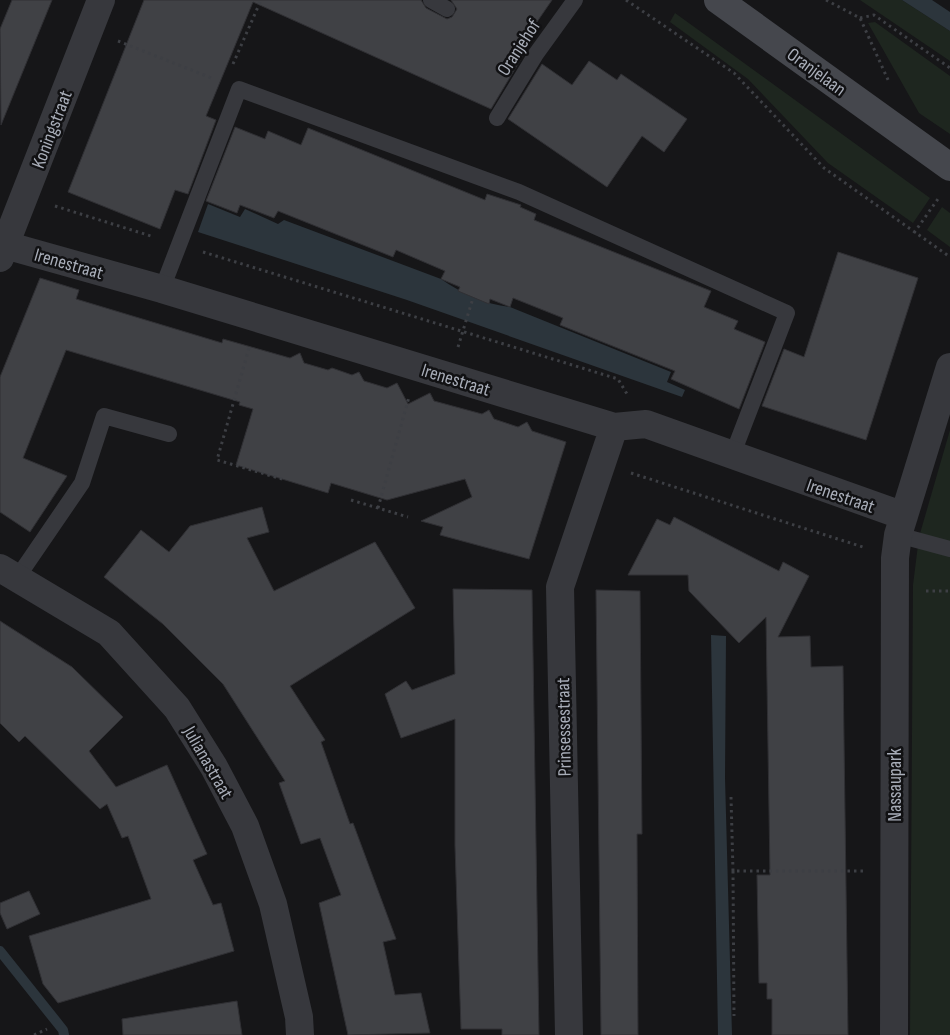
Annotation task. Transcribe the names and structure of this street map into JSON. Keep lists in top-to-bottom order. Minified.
{"streets":{"main road":["Oranjelaan"],"street":["Koningstraat","Irenestraat","Prinsessestraat","Julianastraat","Nassaupark"],"lane":["Oranjehof"]},"crossings":[["Koningstraat","Irenestraat"],["Irenestraat","Prinsessestraat"],["Irenestraat","Nassaupark"]]}
